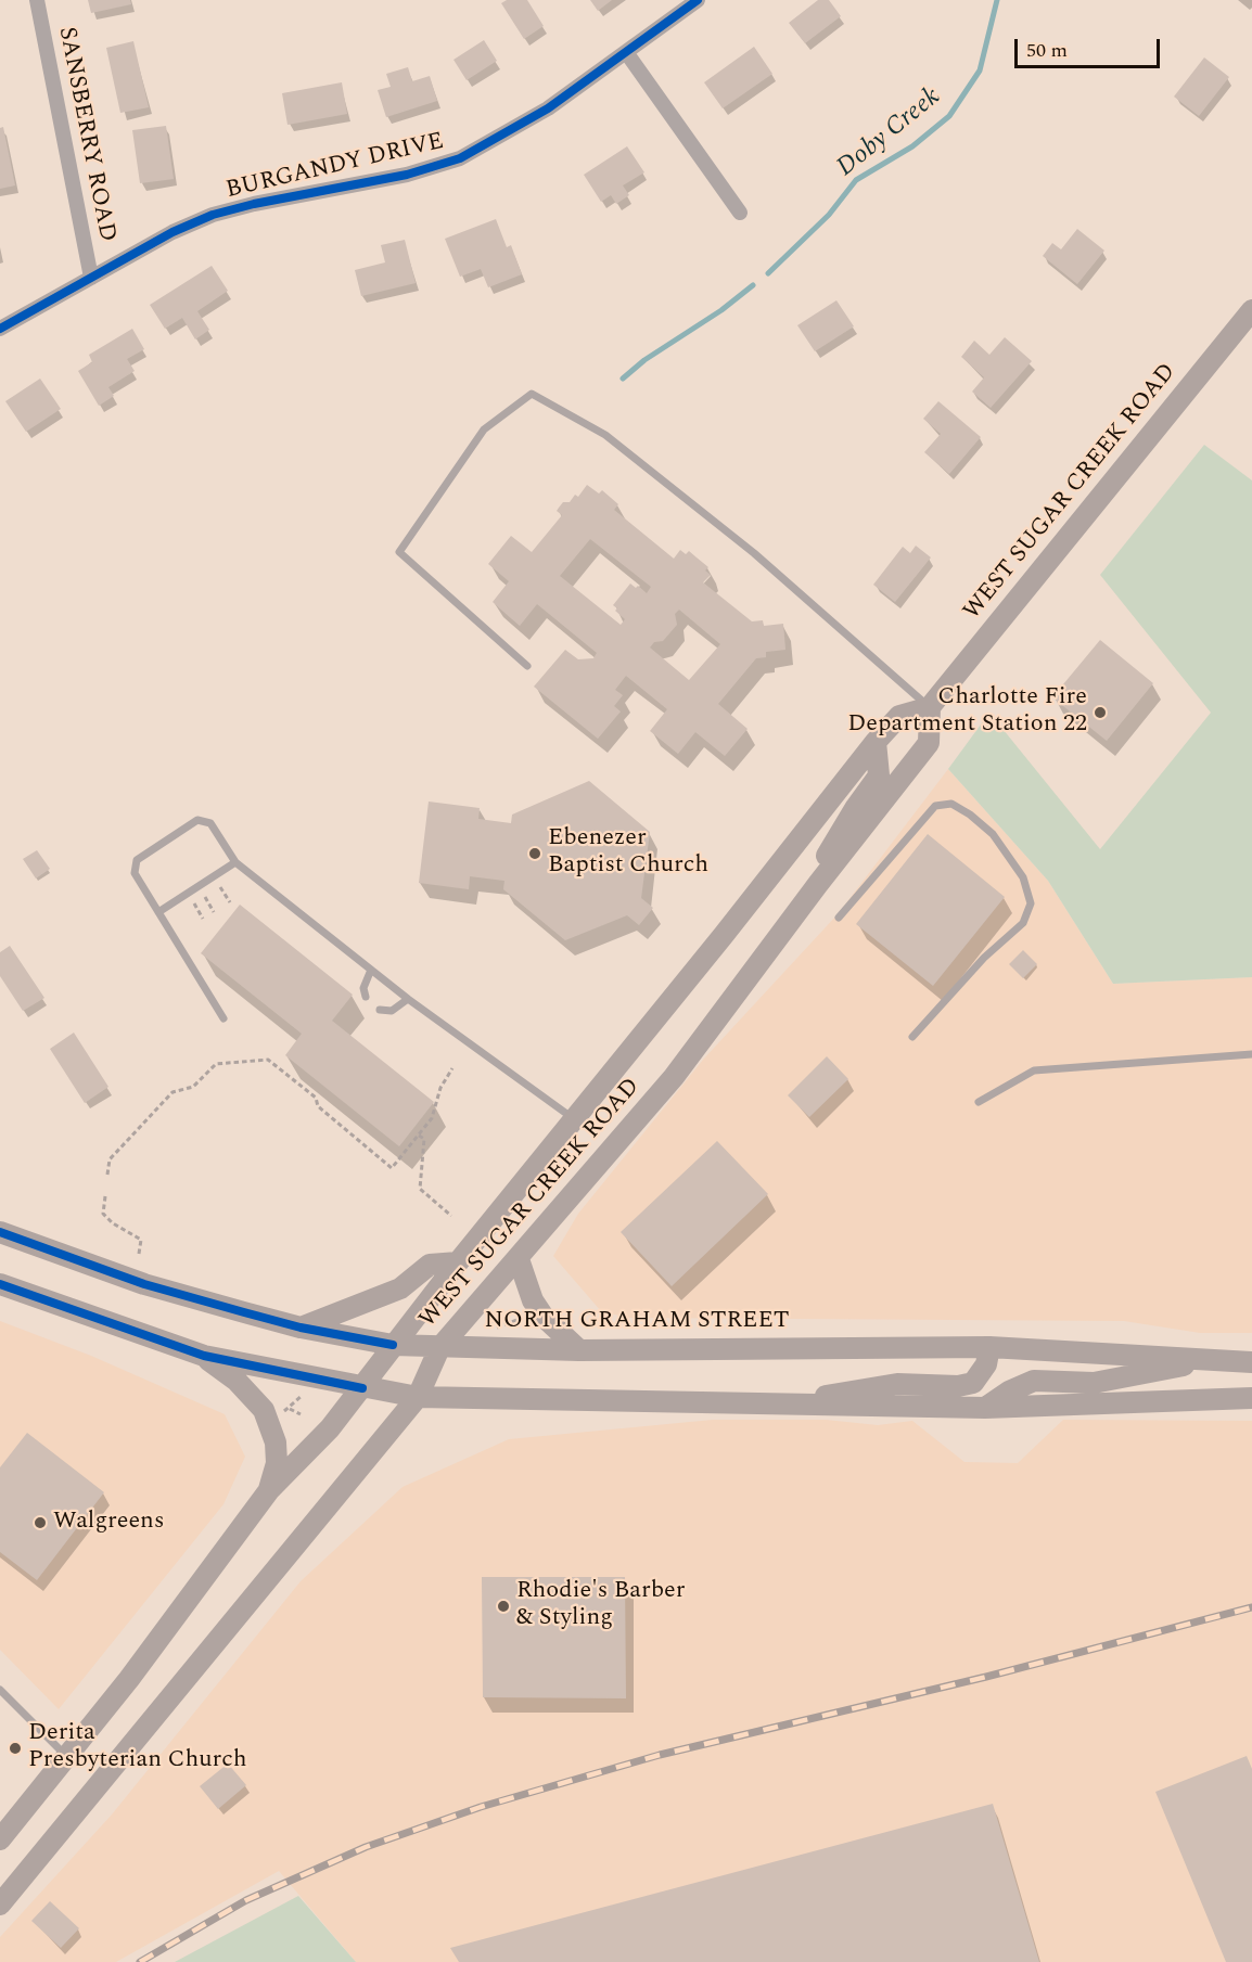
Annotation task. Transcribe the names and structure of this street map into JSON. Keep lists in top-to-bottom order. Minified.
{"streets":{"main road":["WEST SUGAR CREEK ROAD","NORTH GRAHAM STREET"],"street":["SANSBERRY ROAD","BURGANDY DRIVE"]},"crossings":[["SANSBERRY ROAD","BURGANDY DRIVE"],["WEST SUGAR CREEK ROAD","NORTH GRAHAM STREET"]],"water":["Doby Creek"],"places":["Charlotte Fire Department Station 22","Ebenezer Baptist Church","Walgreens","Rhodie's Barber & Styling","Derita Presbyterian Church"],"scale_bar":"50 m"}
